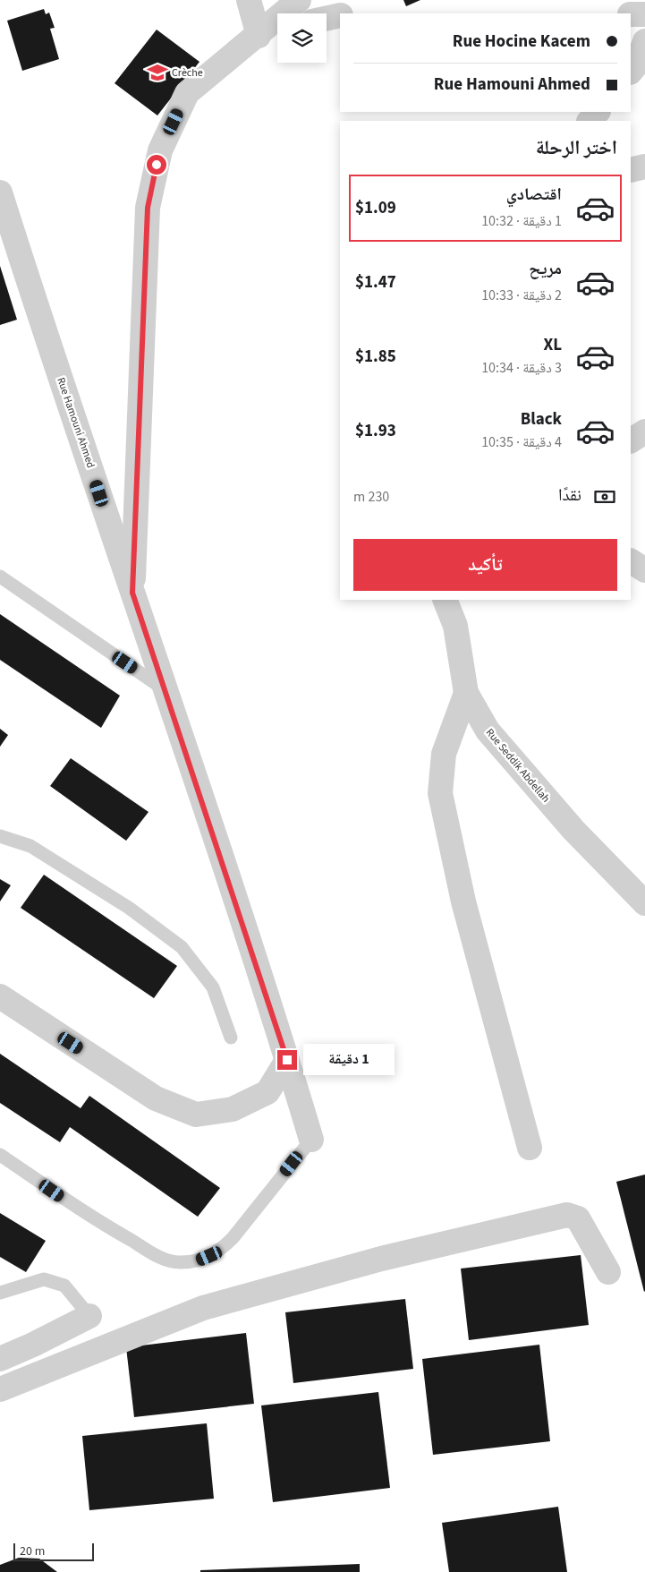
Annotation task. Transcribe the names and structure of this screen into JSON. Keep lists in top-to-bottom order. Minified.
{"streets":{"street":["Rue Hamouni Ahmed","Rue Seddik Abdellah"]},"places":{"school or university":["Crèche"]},"scale_bar":"20 m","page":{"banner":["Rue Hocine Kacem","Rue Hamouni Ahmed"],"heading":"اختر الرحلة","list":[{"name":"اقتصادي","note":"1 دقيقة · 10:32","value":"$1.09"},{"name":"مريح","note":"2 دقيقة · 10:33","value":"$1.47"},{"name":"XL","note":"3 دقيقة · 10:34","value":"$1.85"},{"name":"Black","note":"4 دقيقة · 10:35","value":"$1.93"}],"pay":["نقدًا","230 m"],"buttons":"تأكيد","bubble":"1 دقيقة","scale":"20 m"}}
